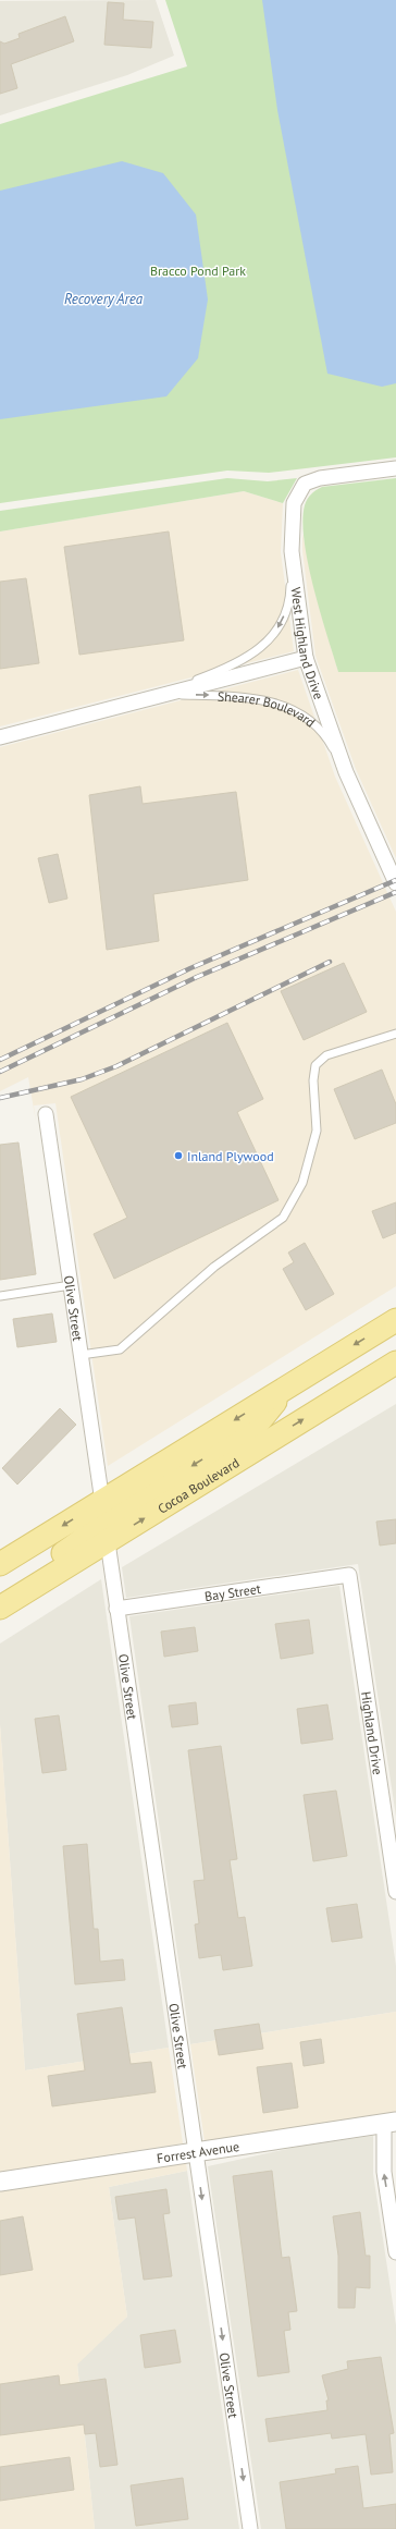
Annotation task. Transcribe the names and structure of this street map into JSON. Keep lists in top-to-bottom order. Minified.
{"streets":{"main road":["Cocoa Boulevard"],"street":["West Highland Drive","Shearer Boulevard","Olive Street","Bay Street","Highland Drive","Forrest Avenue"]},"crossings":[["West Highland Drive","Shearer Boulevard"],["Olive Street","Cocoa Boulevard"],["Olive Street","Bay Street"],["Olive Street","Forrest Avenue"],["Bay Street","Highland Drive"]],"water":["Recovery Area"],"parks":["Bracco Pond Park"],"places":["Inland Plywood"]}
